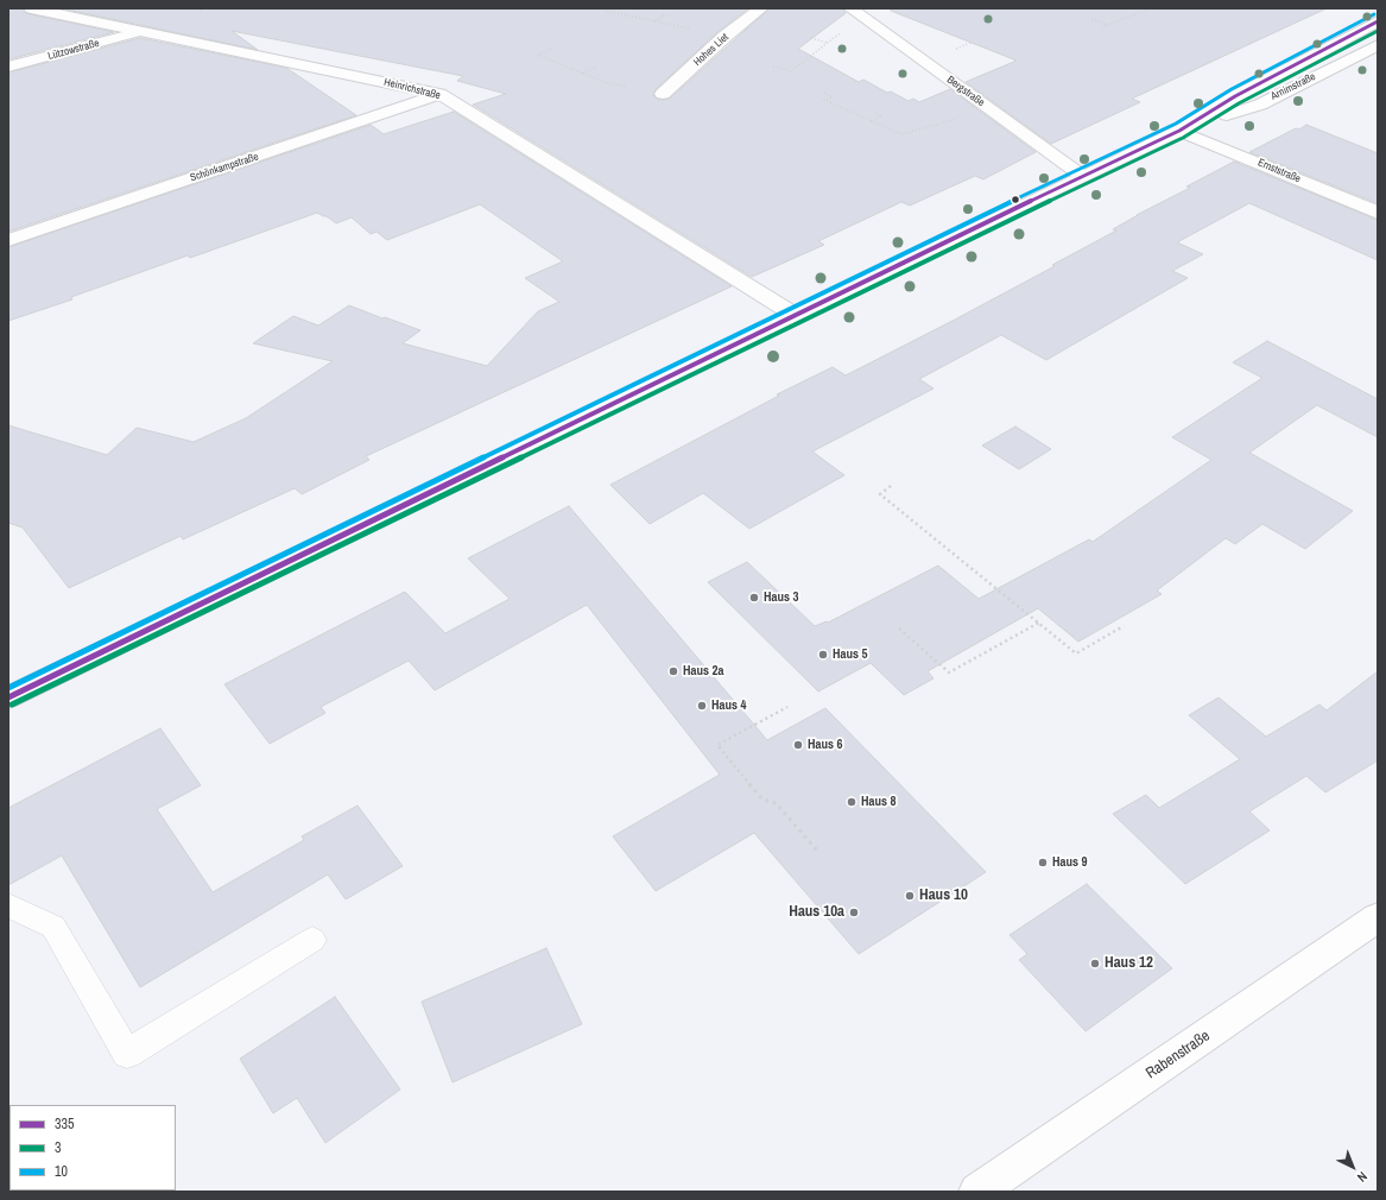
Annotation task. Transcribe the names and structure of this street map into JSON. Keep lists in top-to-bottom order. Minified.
{"streets":{"street":["Lützowstraße","Hohes Liet","Arnimstraße","Heinrichstraße","Bergstraße","Schönkampstraße","Ernststraße","Rabenstraße"]},"crossings":[["Lützowstraße","Heinrichstraße"],["Arnimstraße","Heinrichstraße"],["Arnimstraße","Bergstraße"],["Arnimstraße","Ernststraße"],["Heinrichstraße","Schönkampstraße"]],"places":["Haus 3","Haus 5","Haus 2a","Haus 4","Haus 6","Haus 8","Haus 9","Haus 10","Haus 10a","Haus 12"],"lines":["transit line 10","transit line 335","transit line 3"],"legend":["335","3","10"],"north":"bottom right"}
